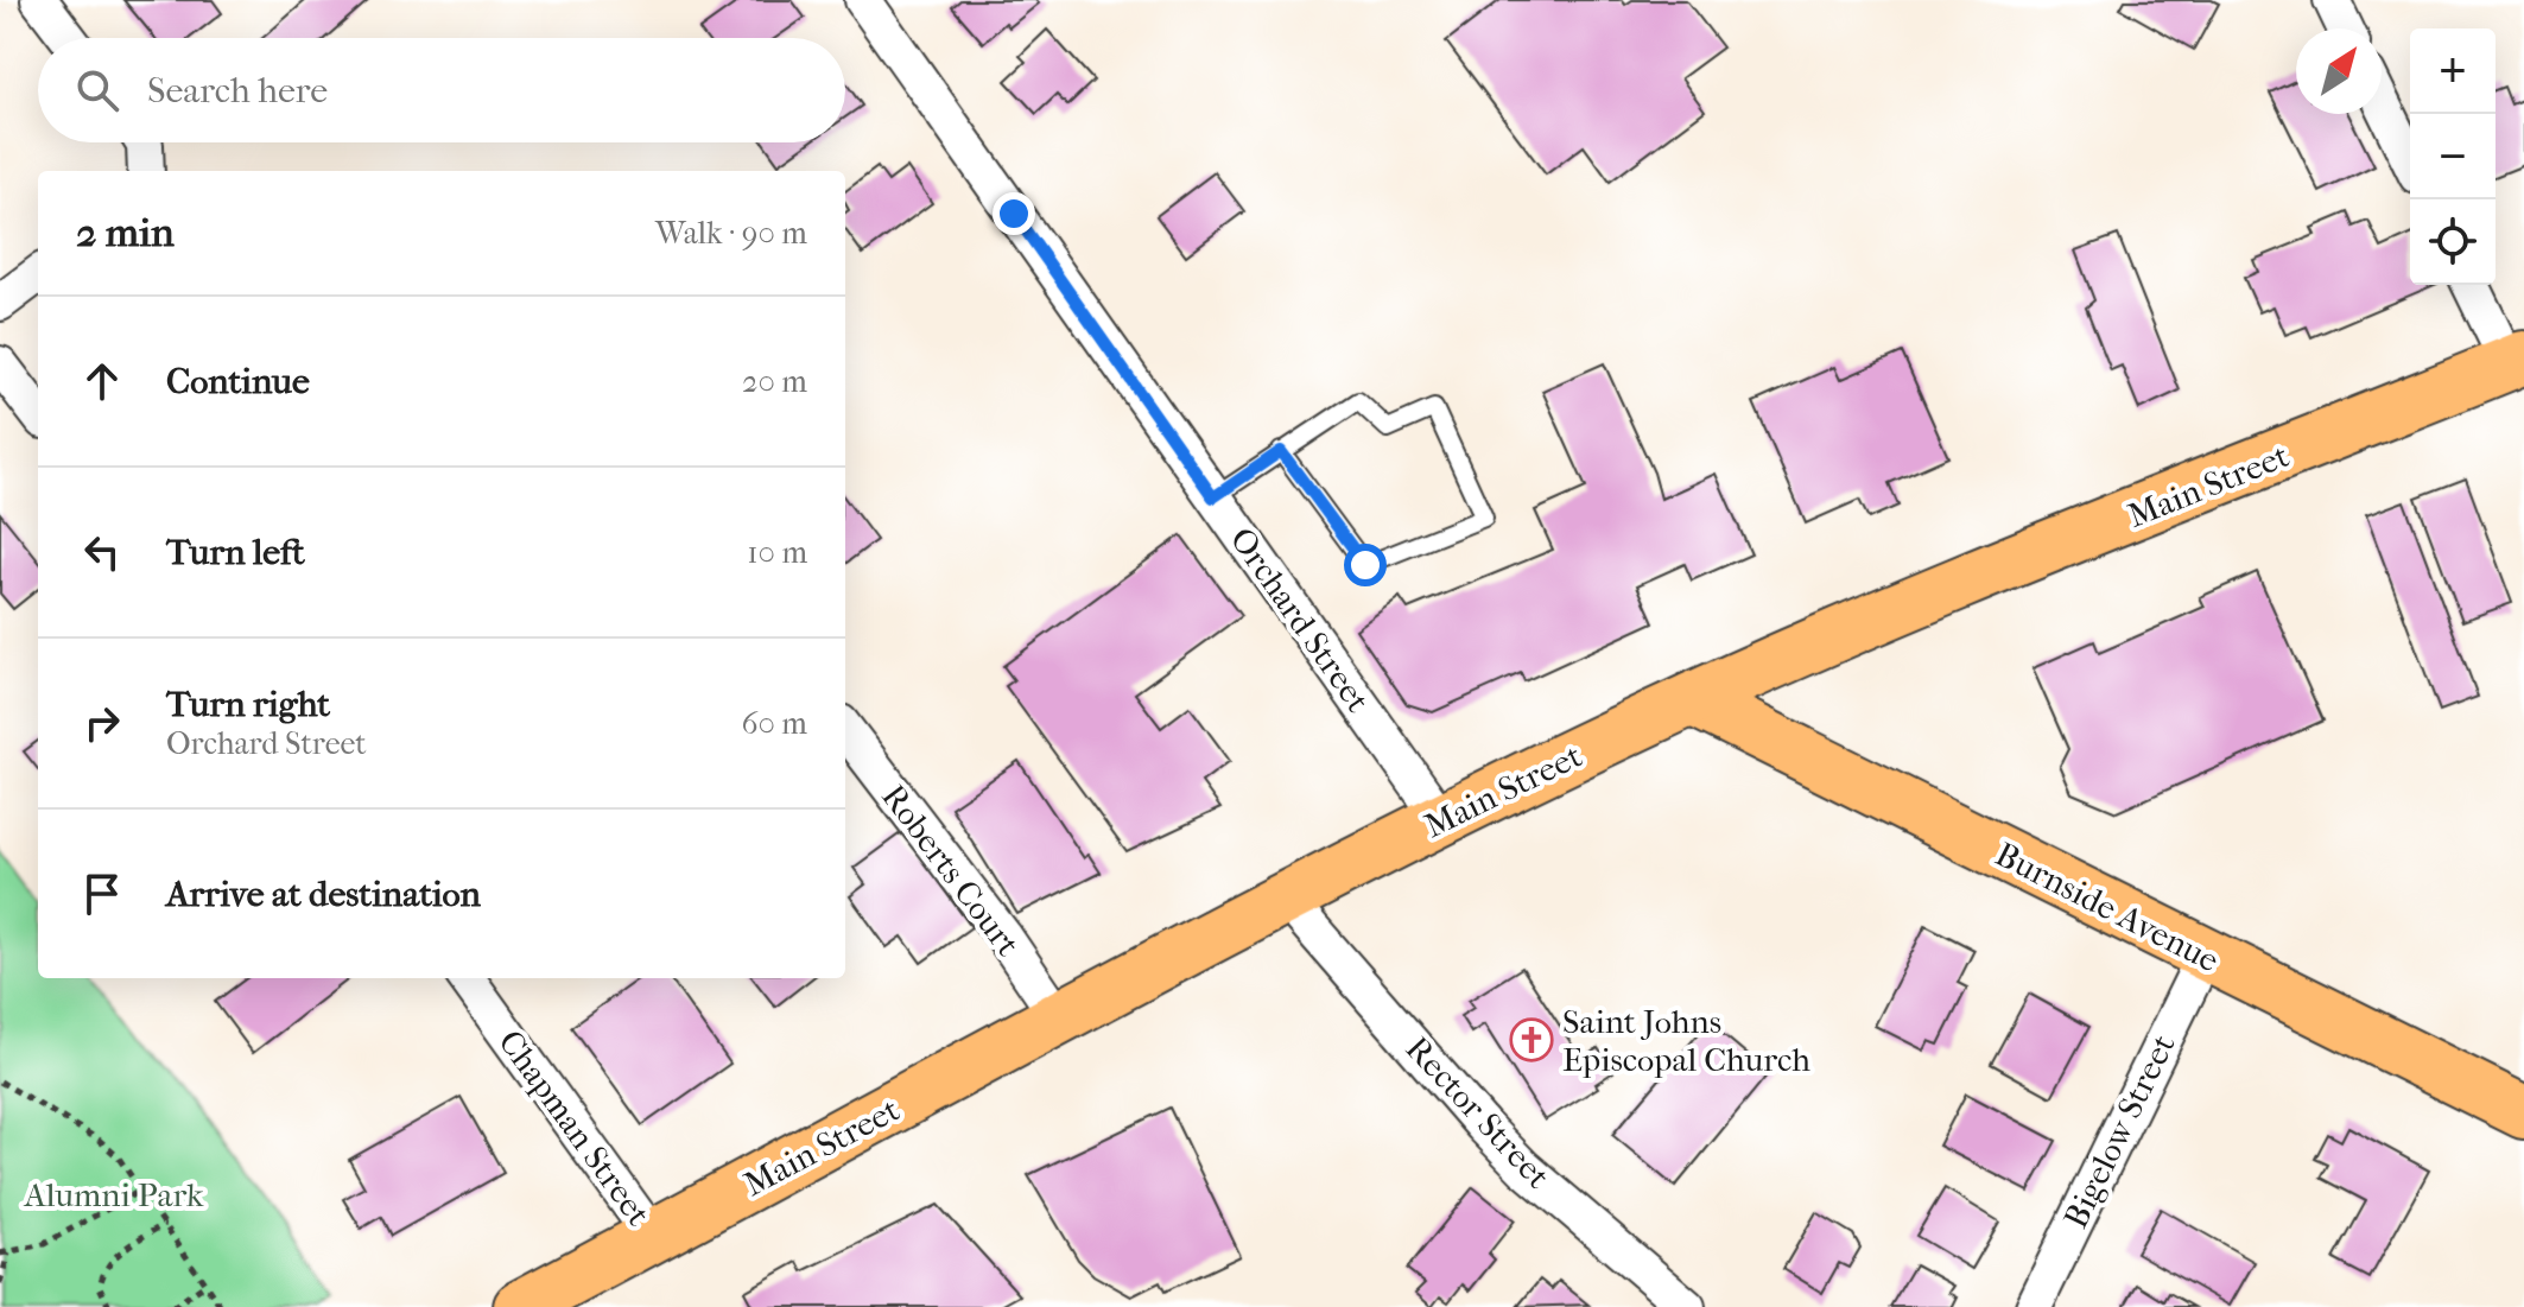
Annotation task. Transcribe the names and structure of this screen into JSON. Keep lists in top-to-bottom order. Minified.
{"streets":{"main road":["Main Street","Burnside Avenue"],"street":["Orchard Street","Roberts Court","Rector Street","Chapman Street","Bigelow Street"]},"crossings":[["Main Street","Orchard Street"],["Main Street","Roberts Court"],["Main Street","Burnside Avenue"],["Main Street","Rector Street"],["Main Street","Chapman Street"],["Burnside Avenue","Bigelow Street"]],"parks":["Alumni Park"],"places":{"church":["Saint Johns Episcopal Church"]},"north":"top right","page":{"map_buttons":["+","−"],"search":"Search here","heading":["2 min","Walk · 90 m"],"list":[["Continue","20 m"],["Turn left","10 m"],["Turn right","Orchard Street","60 m"],"Arrive at destination"]}}
